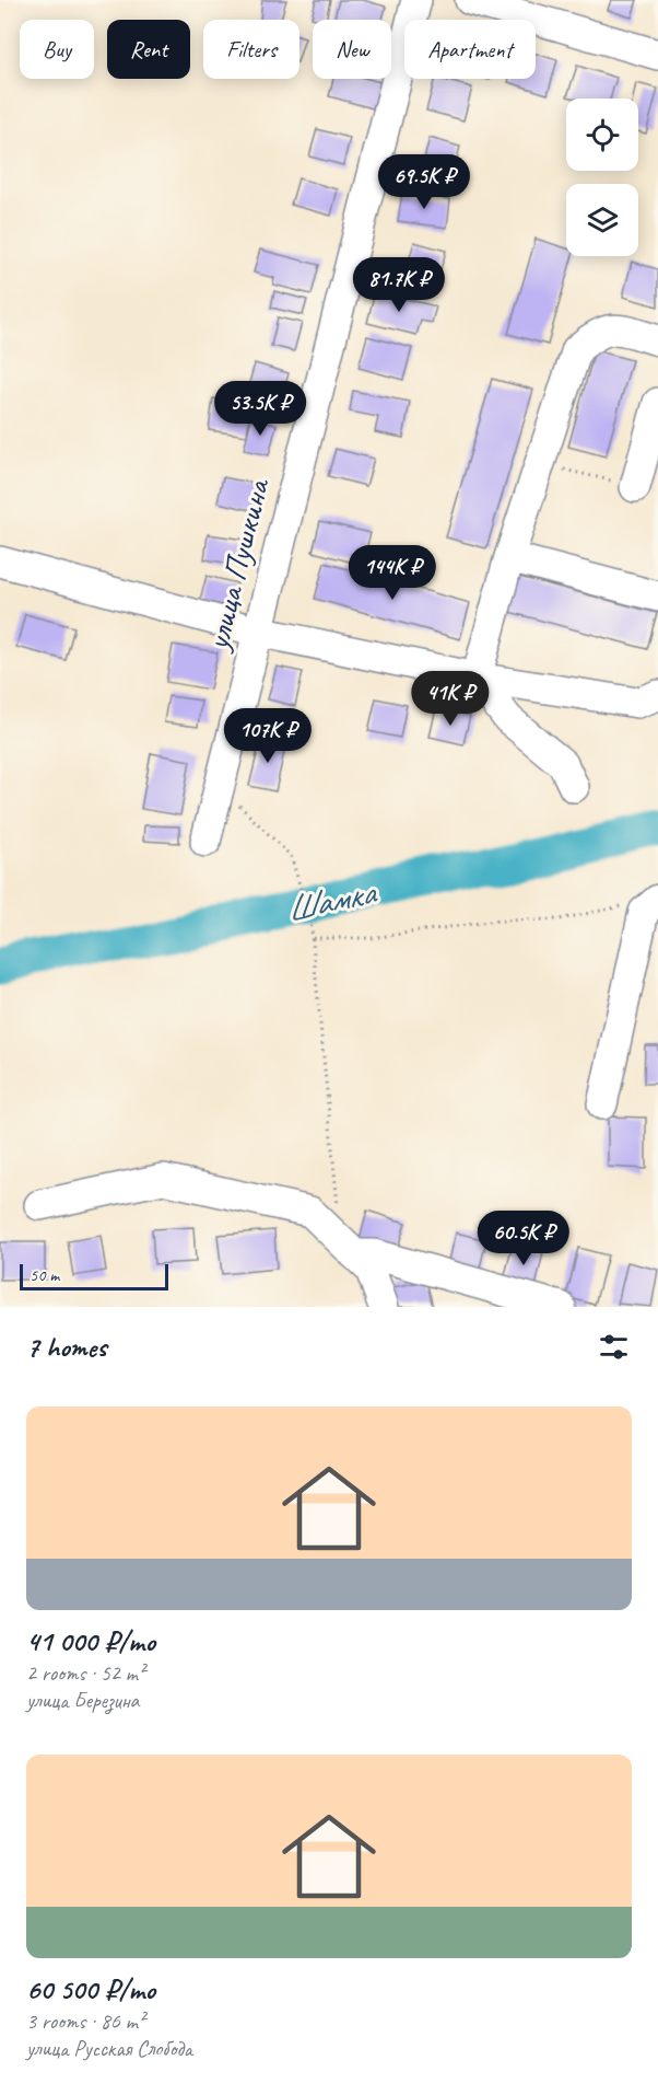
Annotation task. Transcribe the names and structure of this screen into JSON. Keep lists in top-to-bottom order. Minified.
{"streets":{"street":["улица Пушкина"]},"water":["Шамка"],"scale_bar":"50 m","page":{"chip":["Buy","Rent","Filters","New","Apartment"],"price":["69.5K ₽","81.7K ₽","53.5K ₽","144K ₽","41K ₽","107K ₽","60.5K ₽"],"scale":"50 m","heading":"7 homes","list":[{"name":"41 000 ₽/mo","note":"2 rooms · 52 m² · улица Березина"},{"name":"60 500 ₽/mo","note":"3 rooms · 86 m² · улица Русская Слобода"}]}}
